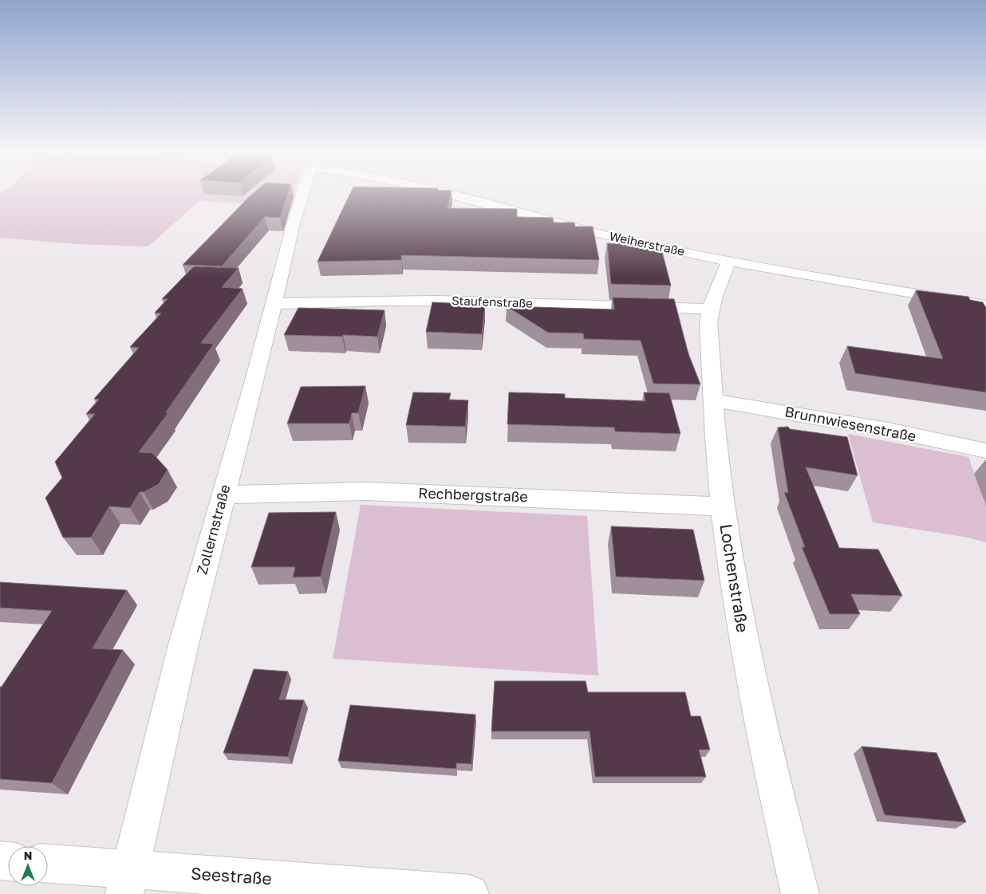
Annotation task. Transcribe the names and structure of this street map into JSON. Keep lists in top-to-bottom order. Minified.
{"streets":{"street":["Weiherstraße","Staufenstraße","Brunnwiesenstraße","Rechbergstraße","Zollernstraße","Lochenstraße","Seestraße"]},"crossings":[["Weiherstraße","Lochenstraße"],["Staufenstraße","Zollernstraße"],["Staufenstraße","Lochenstraße"],["Brunnwiesenstraße","Lochenstraße"],["Rechbergstraße","Zollernstraße"],["Rechbergstraße","Lochenstraße"],["Zollernstraße","Seestraße"]],"north":"top"}
